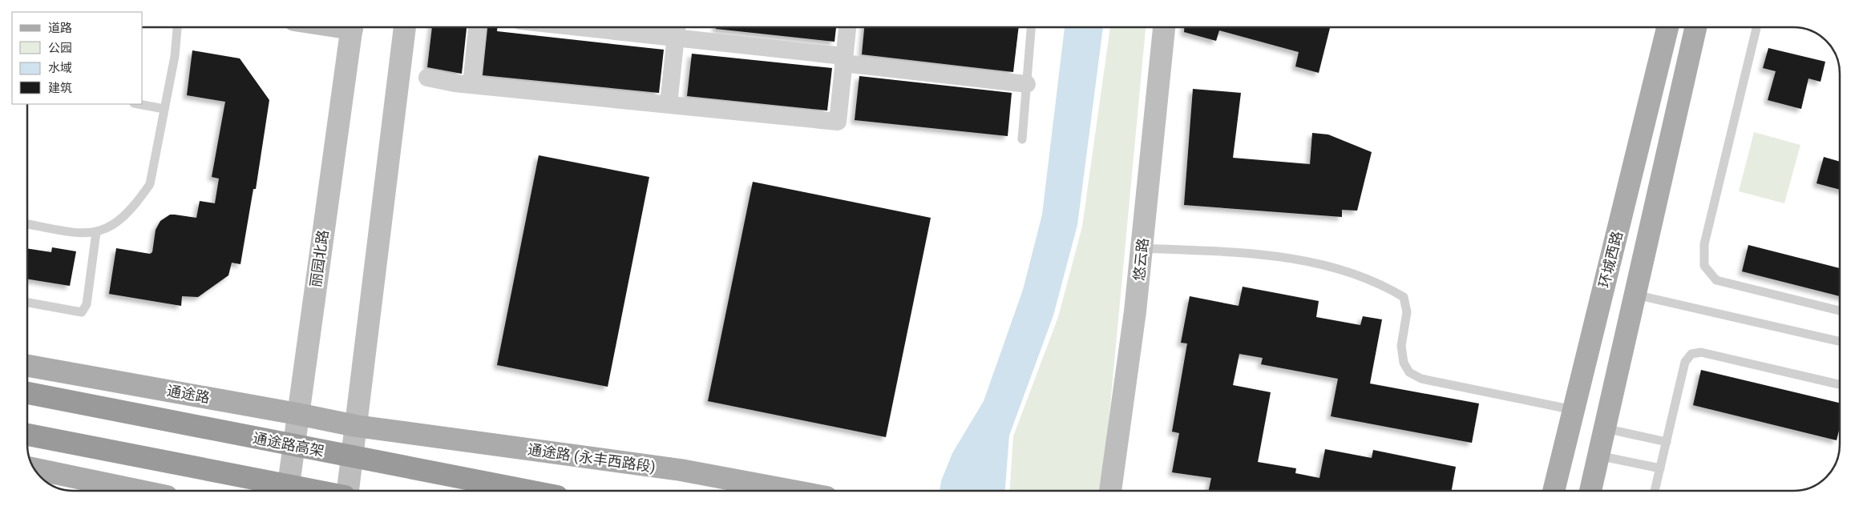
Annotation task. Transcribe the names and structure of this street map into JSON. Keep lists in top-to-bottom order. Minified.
{"streets":{"highway":["通途路高架"],"main road":["丽园北路","悠云路","环城西路","通途路","通途路 (永丰西路段)"]},"crossings":[["丽园北路","通途路"],["通途路","通途路 (永丰西路段)"]],"legend":["道路","公园","水域","建筑"]}
